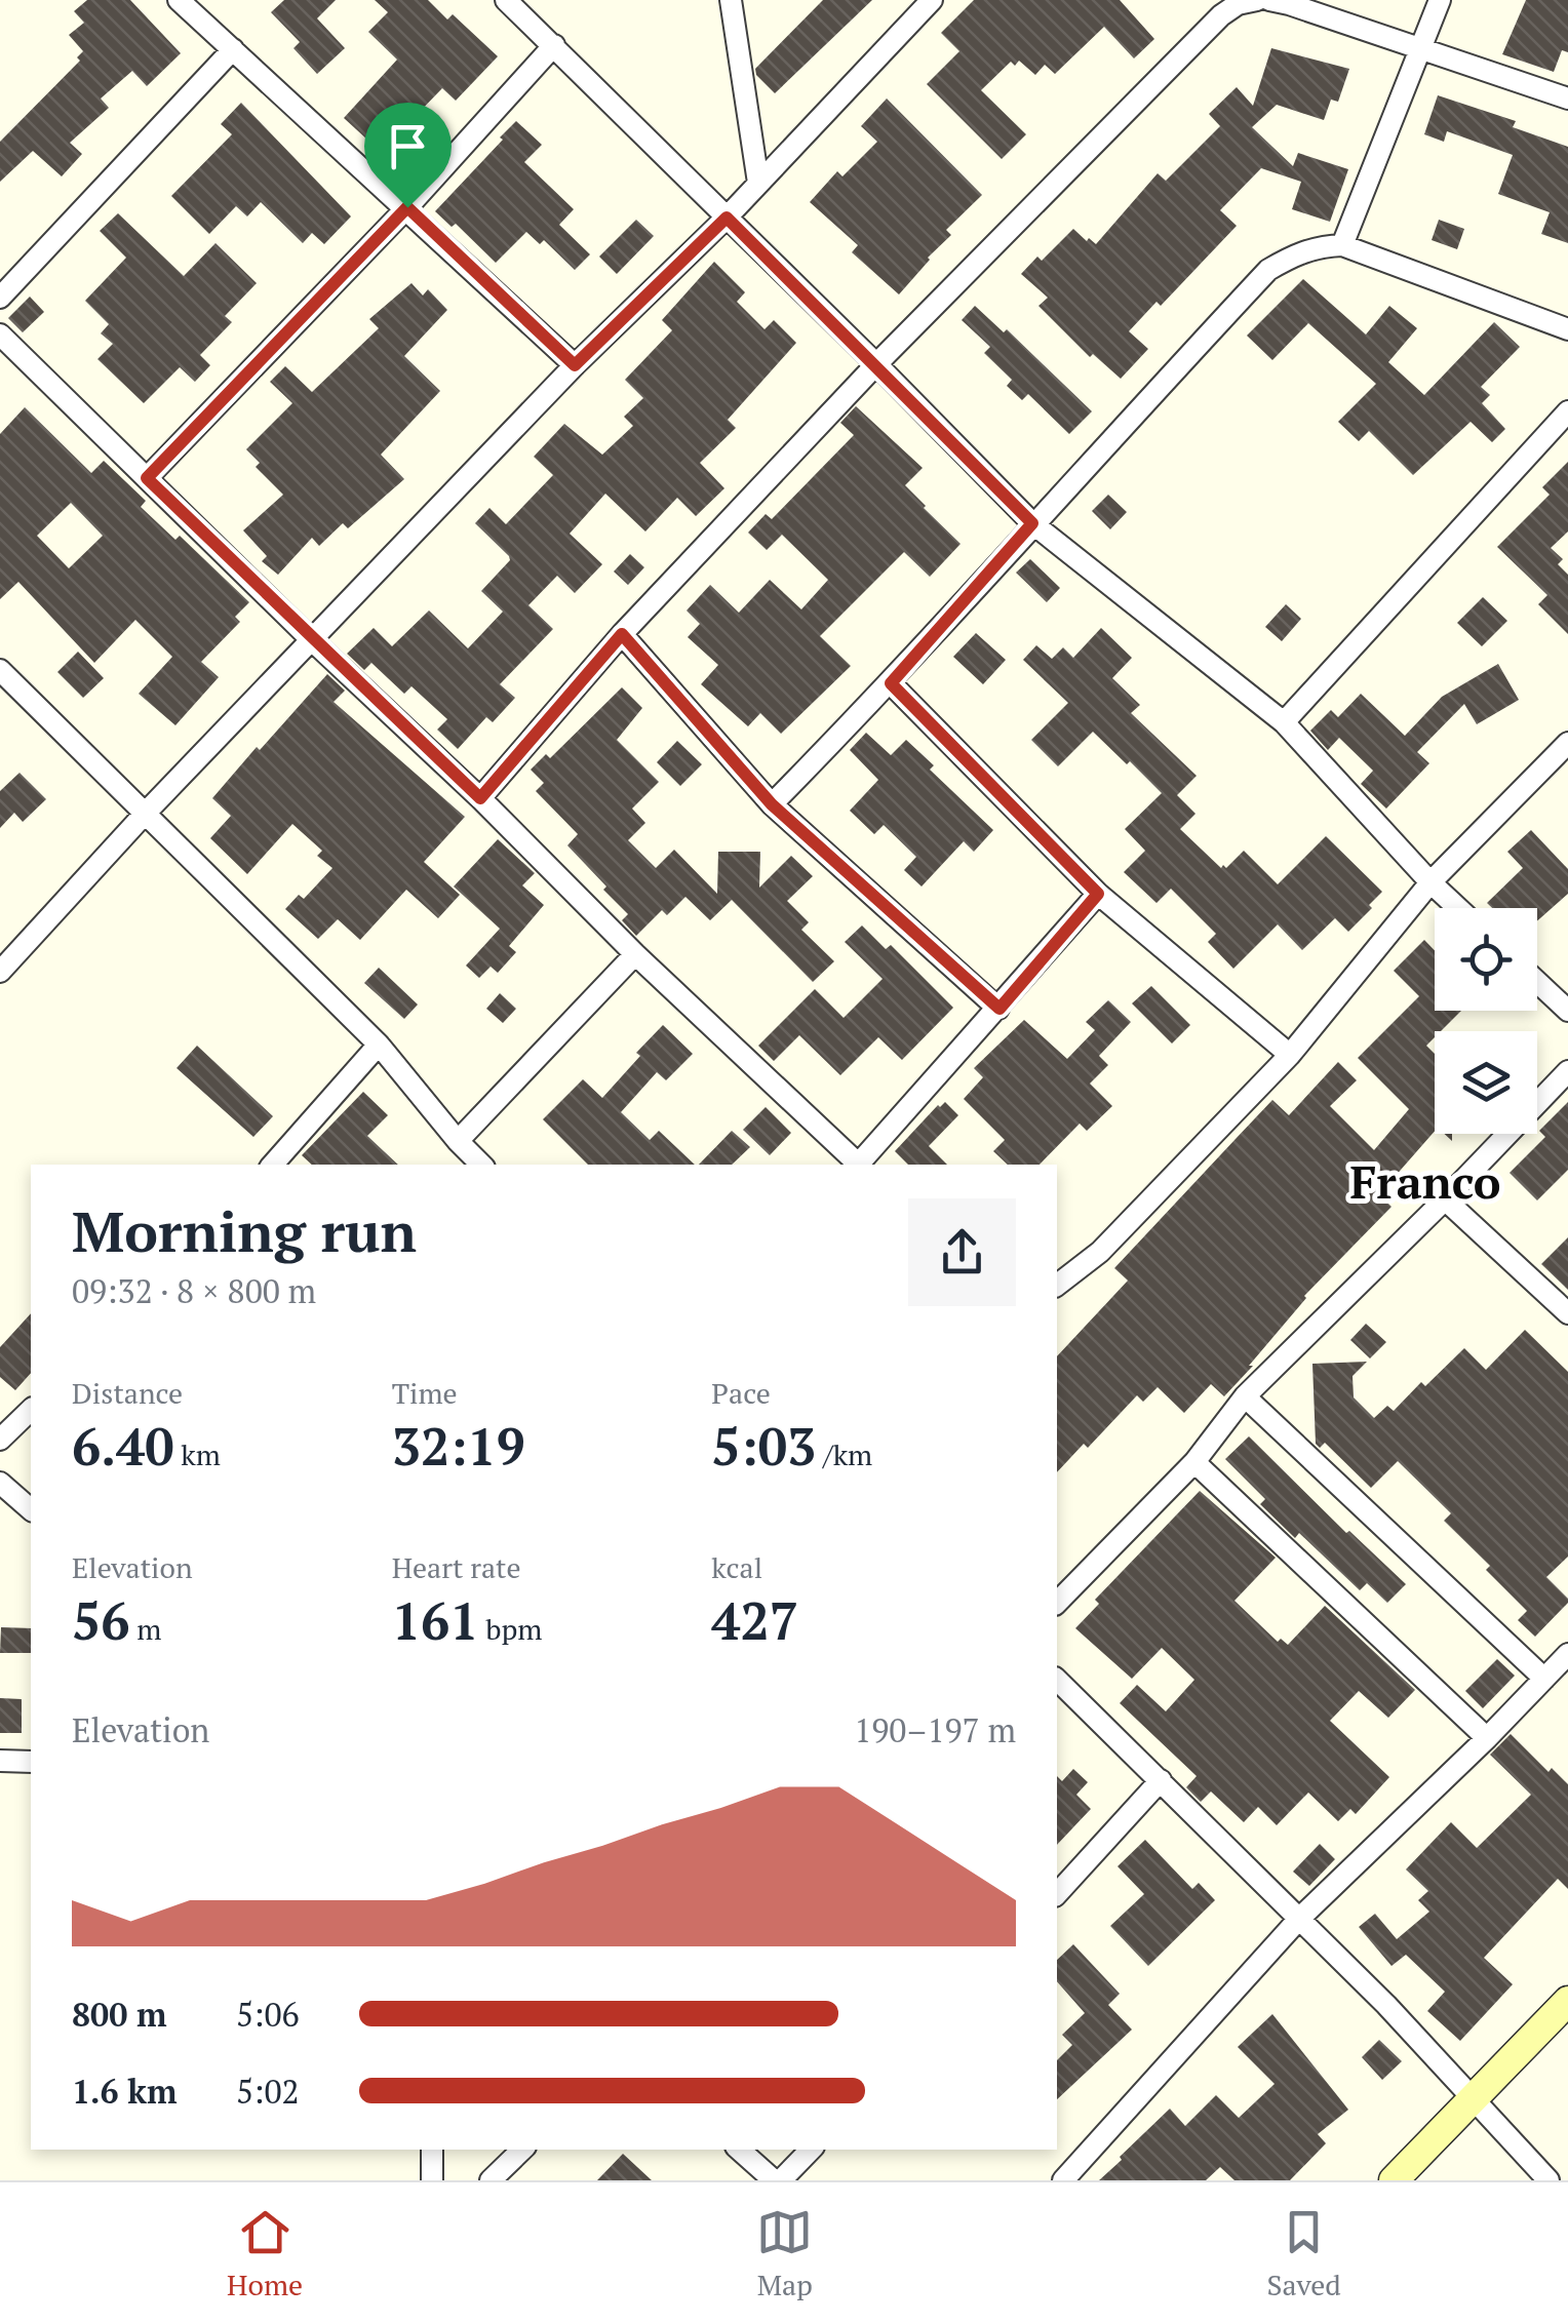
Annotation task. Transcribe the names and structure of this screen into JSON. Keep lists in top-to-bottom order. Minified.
{"districts":["Franco"],"page":{"heading":["Morning run","09:32 · 8 × 800 m"],"stats":[["Distance","6.40 km"],["Time","32:19"],["Pace","5:03 /km"],["Elevation","56 m"],["Heart rate","161 bpm"],["kcal","427"]],"chart":["Elevation","190–197 m"],"list":[{"name":"800 m","note":"5:06"},{"name":"1.6 km","note":"5:02"}],"tabs":["Home","Map","Saved"]}}
